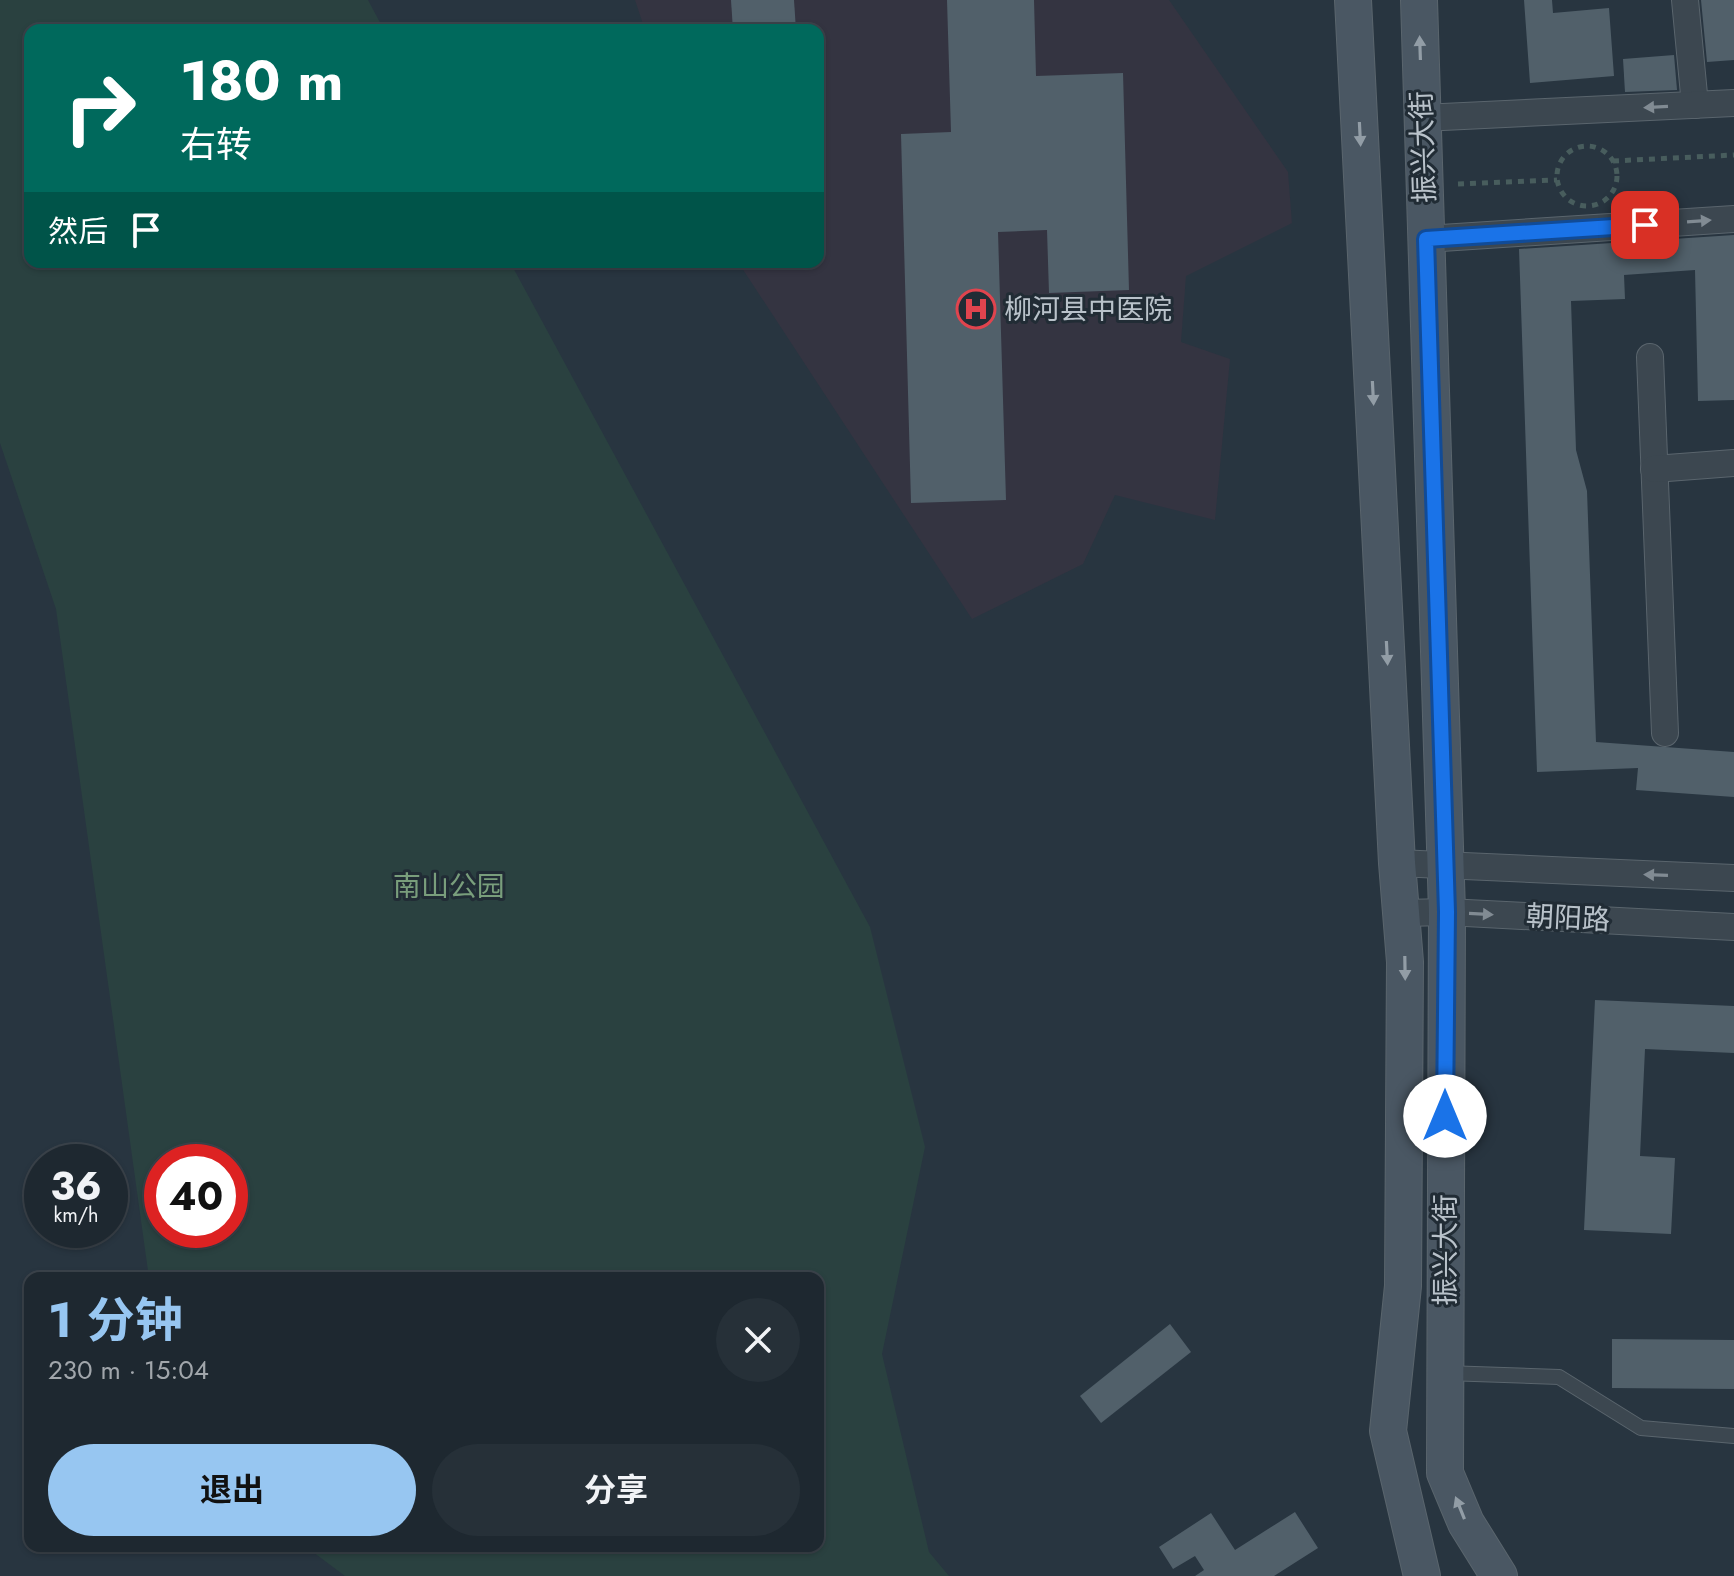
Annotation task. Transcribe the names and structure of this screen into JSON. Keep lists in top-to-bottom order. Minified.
{"streets":{"street":["振兴大街","朝阳路"]},"crossings":[["振兴大街","朝阳路"]],"parks":["南山公园"],"places":{"hospital":["柳河县中医院"]},"page":{"turn":["180 m","右转"],"then":"然后","speed":"36 km/h","limit":"40","heading":["1 分钟","230 m · 15:04"],"buttons":["退出","分享"]}}
